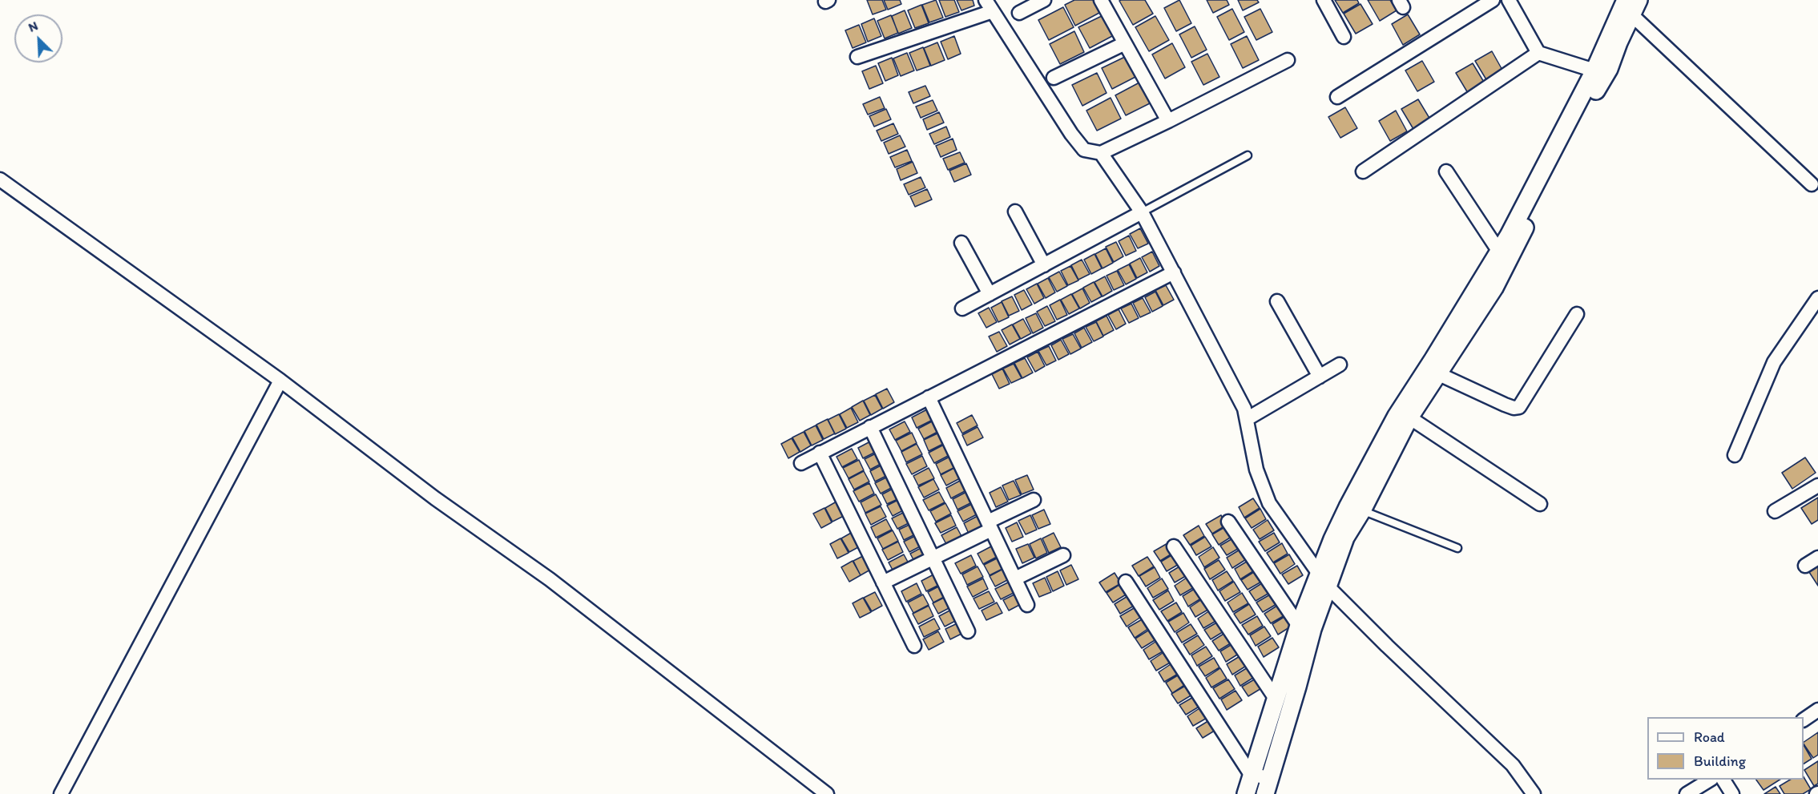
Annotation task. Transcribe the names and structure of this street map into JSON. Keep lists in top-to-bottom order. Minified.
{"legend":["Road","Building"],"north":"top left"}
